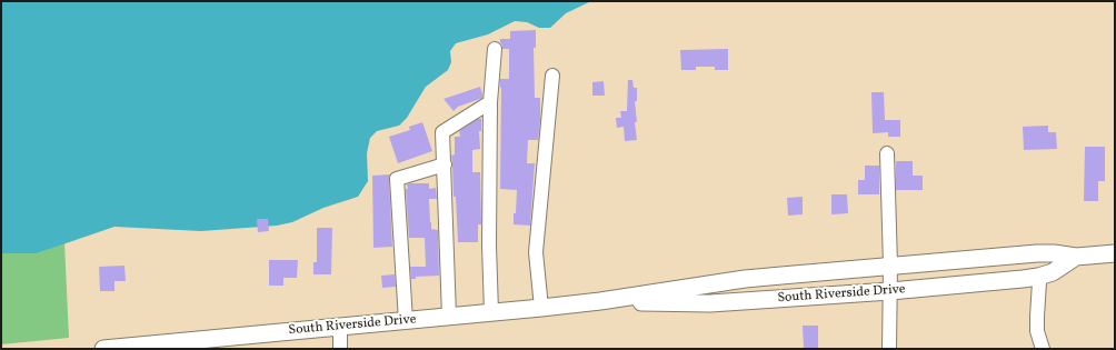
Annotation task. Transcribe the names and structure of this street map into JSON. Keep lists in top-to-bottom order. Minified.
{"streets":{"main road":["South Riverside Drive"]}}
